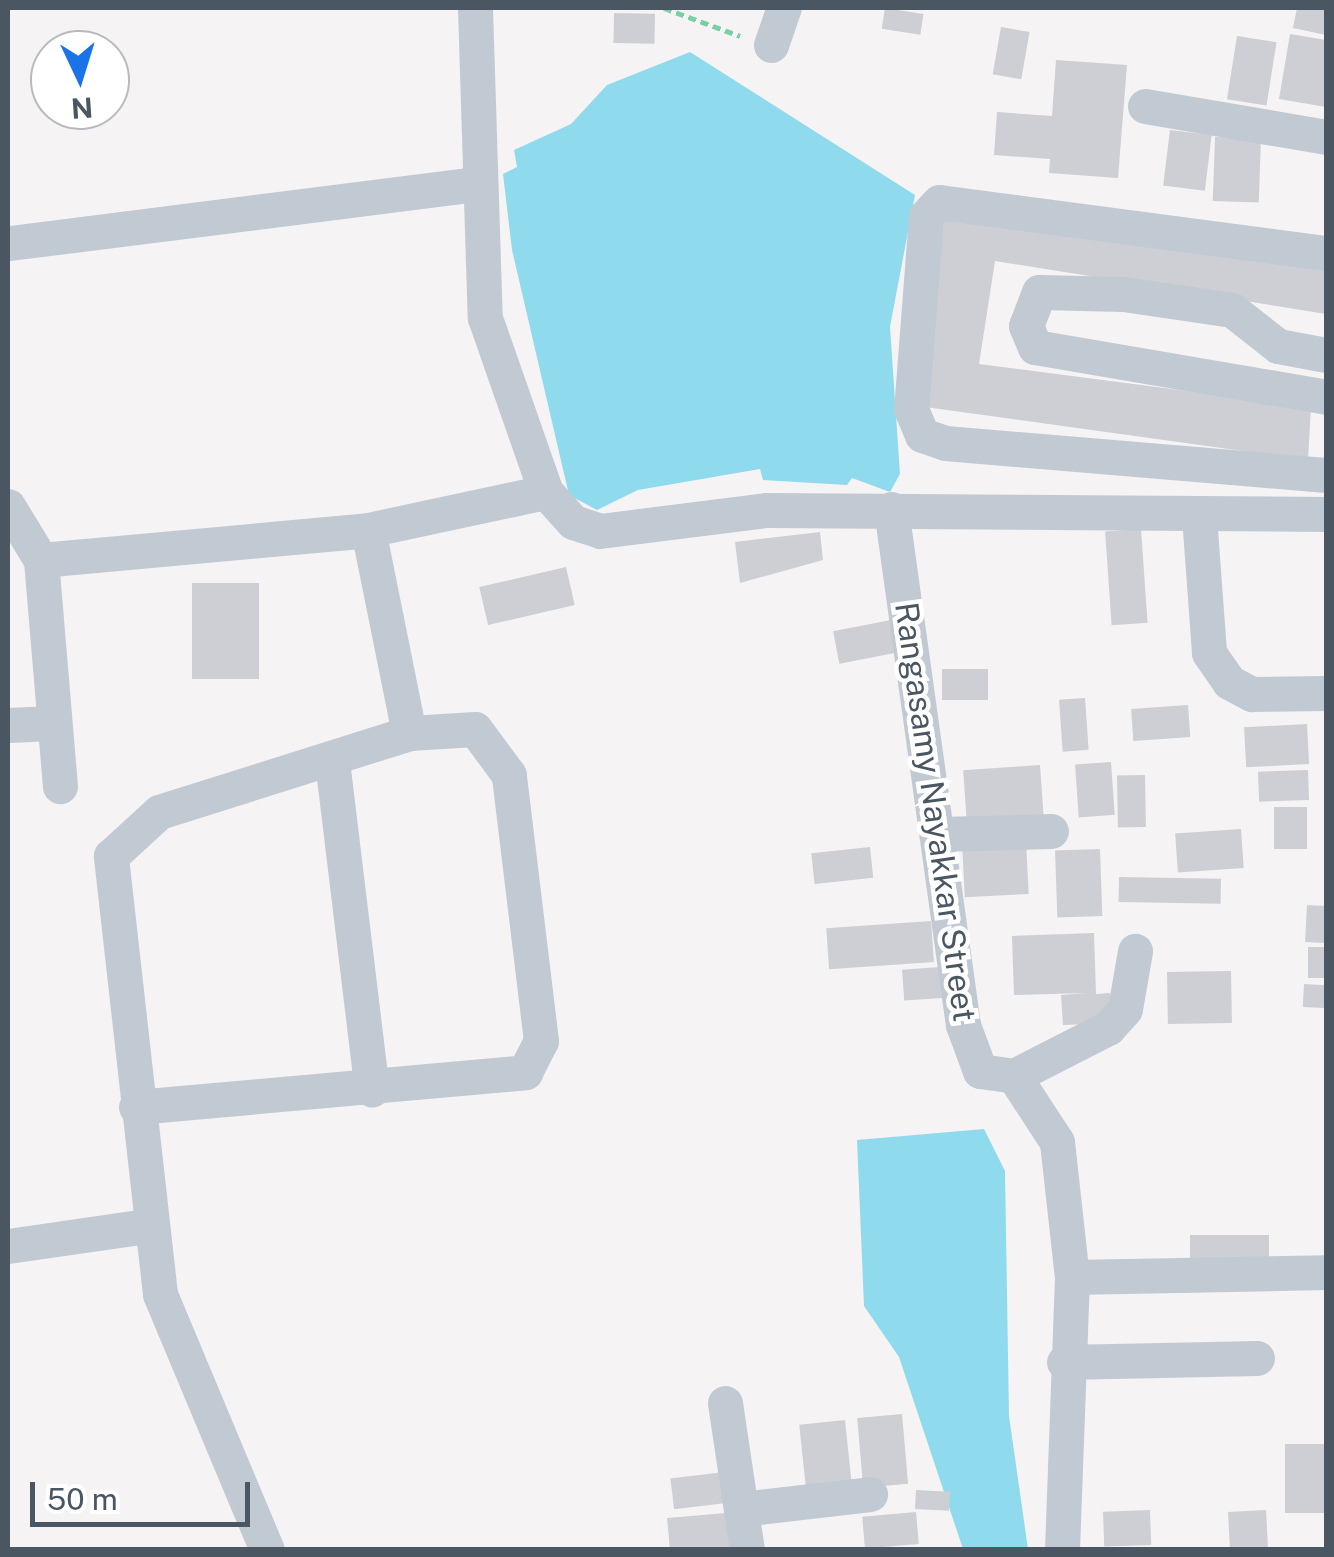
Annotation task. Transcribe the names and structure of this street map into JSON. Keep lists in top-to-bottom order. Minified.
{"streets":{"street":["Rangasamy Nayakkar Street"]},"scale_bar":"50 m","north":"bottom"}
